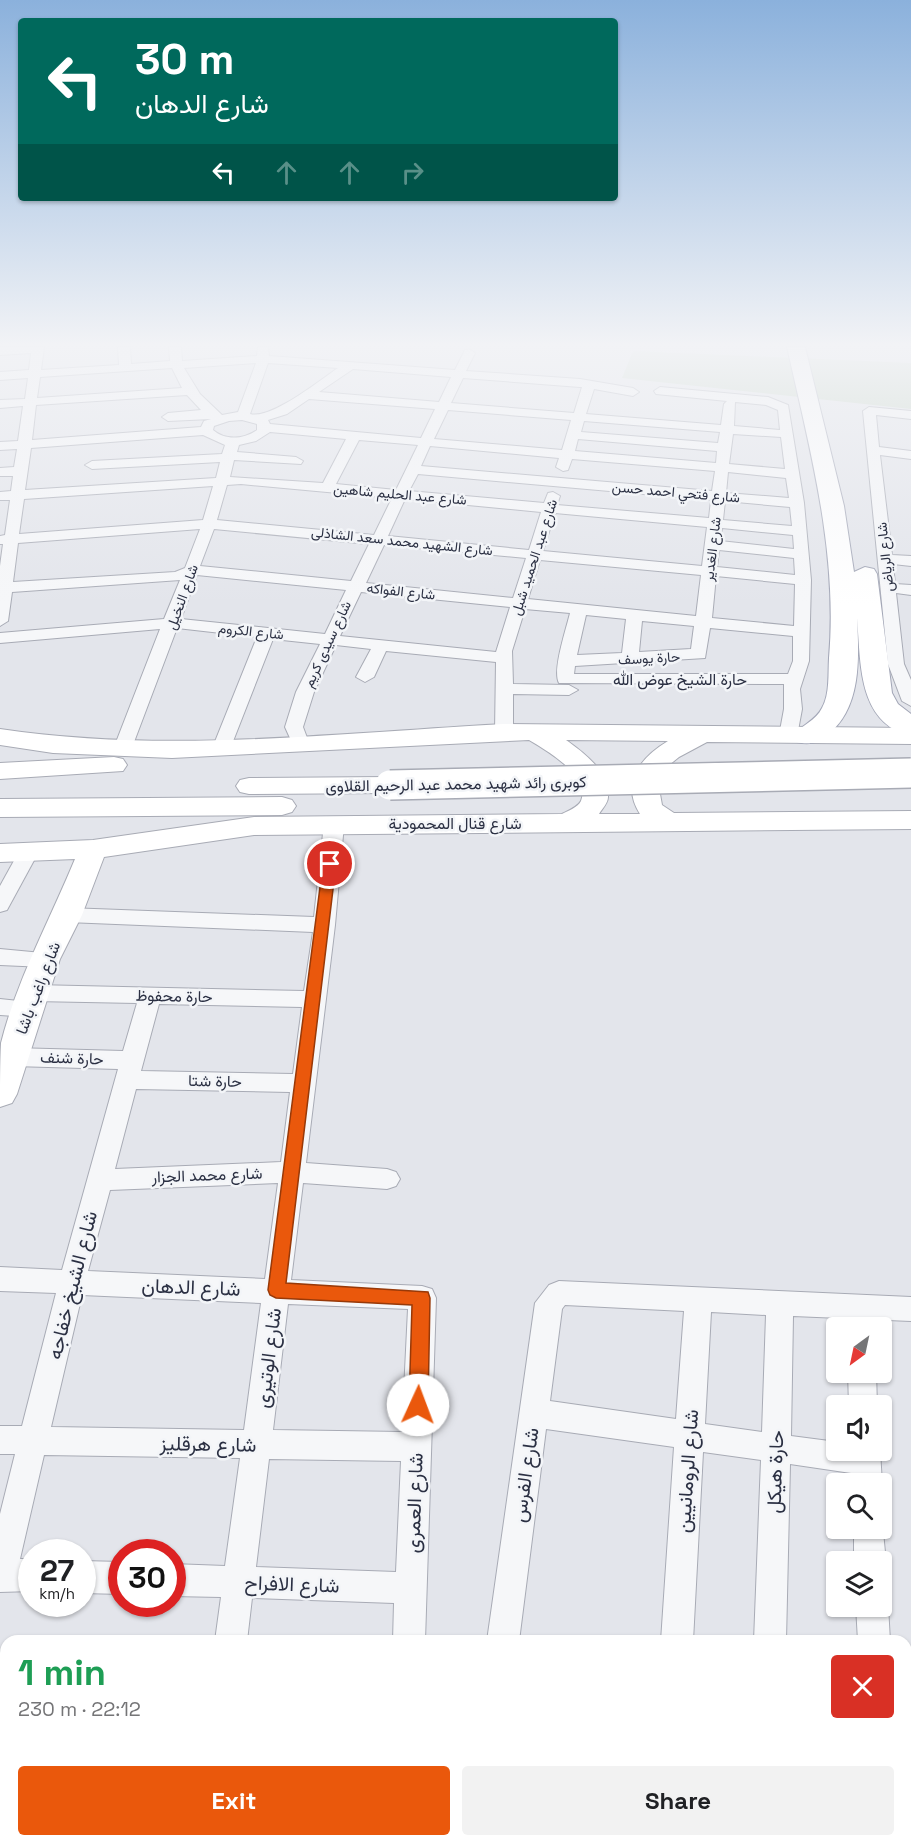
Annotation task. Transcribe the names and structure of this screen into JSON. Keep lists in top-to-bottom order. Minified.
{"streets":{"main road":["كوبرى رائد شهيد محمد عبد الرحيم القلاوى","شارع قنال المحمودية","شارع راغب باشا"],"street":["شارع فتحي احمد حسن","شارع عبد الحليم شاهين","شارع الشهيد محمد سعد الشاذلى","شارع الغدير","شارع عبد الحميد شبل","شارع الرياض","شارع الفواكه","شارع النخيل","شارع الكروم","شارع سيدى كريم","حارة يوسف","حارة الشيخ عوض الله","حارة محفوظ","حارة شنف","حارة شتا","شارع محمد الجزار","شارع الشيخ خفاجه","شارع الدهان","شارع الوتيرى","شارع هرقليز","شارع الرومانيين","حارة هيكل","شارع الفرس","شارع العمرى","شارع الافراح"]},"crossings":[["شارع فتحي احمد حسن","شارع الغدير"],["شارع فتحي احمد حسن","شارع عبد الحميد شبل"],["شارع فتحي احمد حسن","شارع سيدى كريم"],["شارع عبد الحليم شاهين","شارع الغدير"],["شارع عبد الحليم شاهين","شارع عبد الحميد شبل"],["شارع عبد الحليم شاهين","شارع النخيل"],["شارع عبد الحليم شاهين","شارع سيدى كريم"],["شارع الشهيد محمد سعد الشاذلى","شارع الغدير"],["شارع الشهيد محمد سعد الشاذلى","شارع عبد الحميد شبل"],["شارع الشهيد محمد سعد الشاذلى","شارع النخيل"],["شارع الشهيد محمد سعد الشاذلى","شارع سيدى كريم"],["شارع الغدير","شارع الفواكه"],["شارع الغدير","حارة يوسف"],["شارع عبد الحميد شبل","شارع الفواكه"],["شارع عبد الحميد شبل","شارع الكروم"],["شارع عبد الحميد شبل","حارة الشيخ عوض الله"],["شارع الفواكه","شارع النخيل"],["شارع الفواكه","شارع سيدى كريم"],["شارع الفواكه","حارة يوسف"],["شارع النخيل","شارع الكروم"],["شارع الكروم","شارع سيدى كريم"],["شارع قنال المحمودية","شارع راغب باشا"],["شارع قنال المحمودية","شارع الوتيرى"],["شارع راغب باشا","حارة محفوظ"],["شارع راغب باشا","حارة شنف"],["حارة محفوظ","شارع الشيخ خفاجه"],["حارة محفوظ","شارع الوتيرى"],["حارة شنف","حارة شتا"],["حارة شنف","شارع الشيخ خفاجه"],["حارة شتا","شارع الشيخ خفاجه"],["حارة شتا","شارع الوتيرى"],["شارع محمد الجزار","شارع الشيخ خفاجه"],["شارع محمد الجزار","شارع الوتيرى"],["شارع الشيخ خفاجه","شارع الدهان"],["شارع الشيخ خفاجه","شارع هرقليز"],["شارع الدهان","شارع الوتيرى"],["شارع الدهان","شارع العمرى"],["شارع الوتيرى","شارع هرقليز"],["شارع الوتيرى","شارع الافراح"],["شارع هرقليز","شارع العمرى"],["شارع الرومانيين","شارع الفرس"],["شارع العمرى","شارع الافراح"]],"north":"bottom left","page":{"turn":["30 m","شارع الدهان"],"speed":"27 km/h","limit":"30","heading":["1 min","230 m · 22:12"],"buttons":["Exit","Share"]}}
